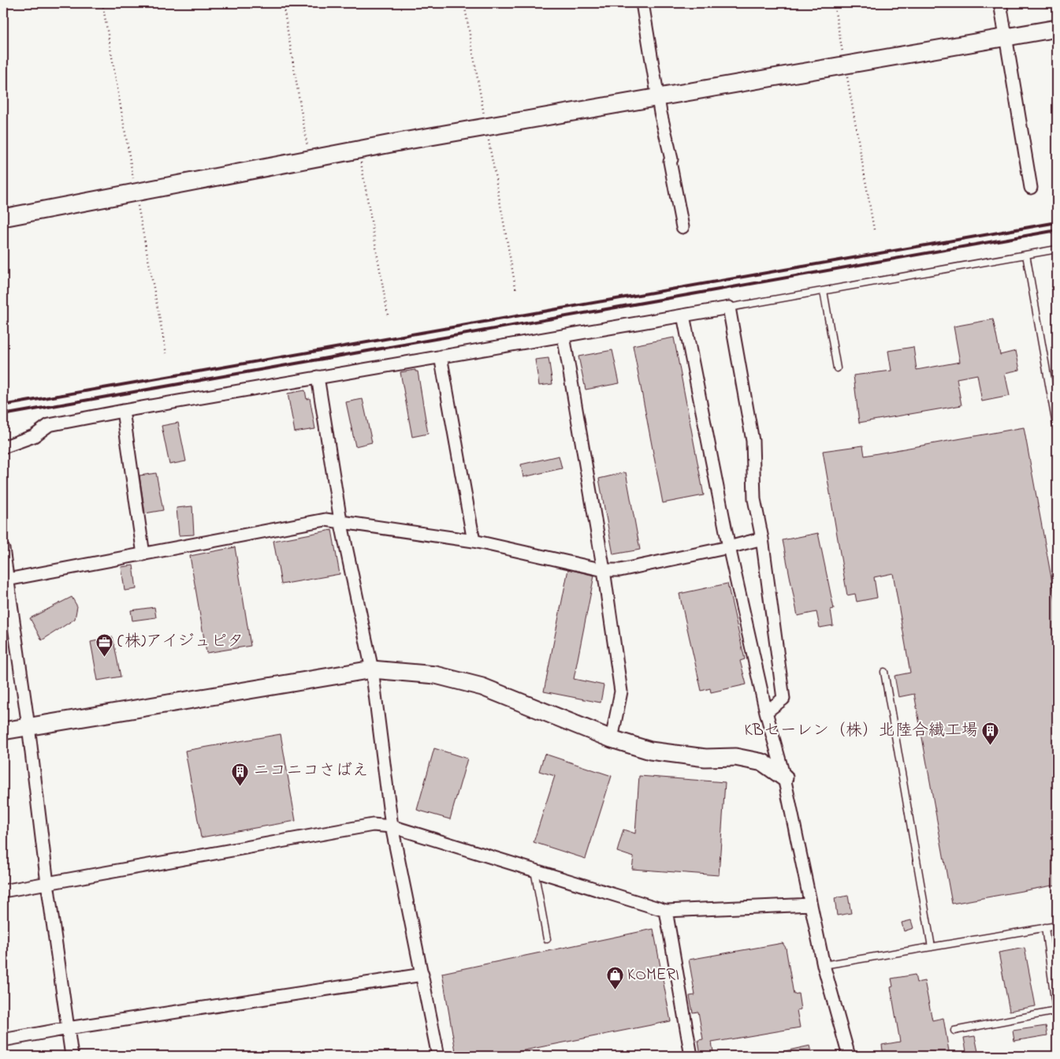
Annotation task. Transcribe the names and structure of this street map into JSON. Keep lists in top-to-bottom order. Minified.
{"places":{"office":["(株)アイジュピタ"],"building":["KBセーレン（株）北陸合繊工場","ニコニコさばえ"],"shop":["KOMERI"]}}
